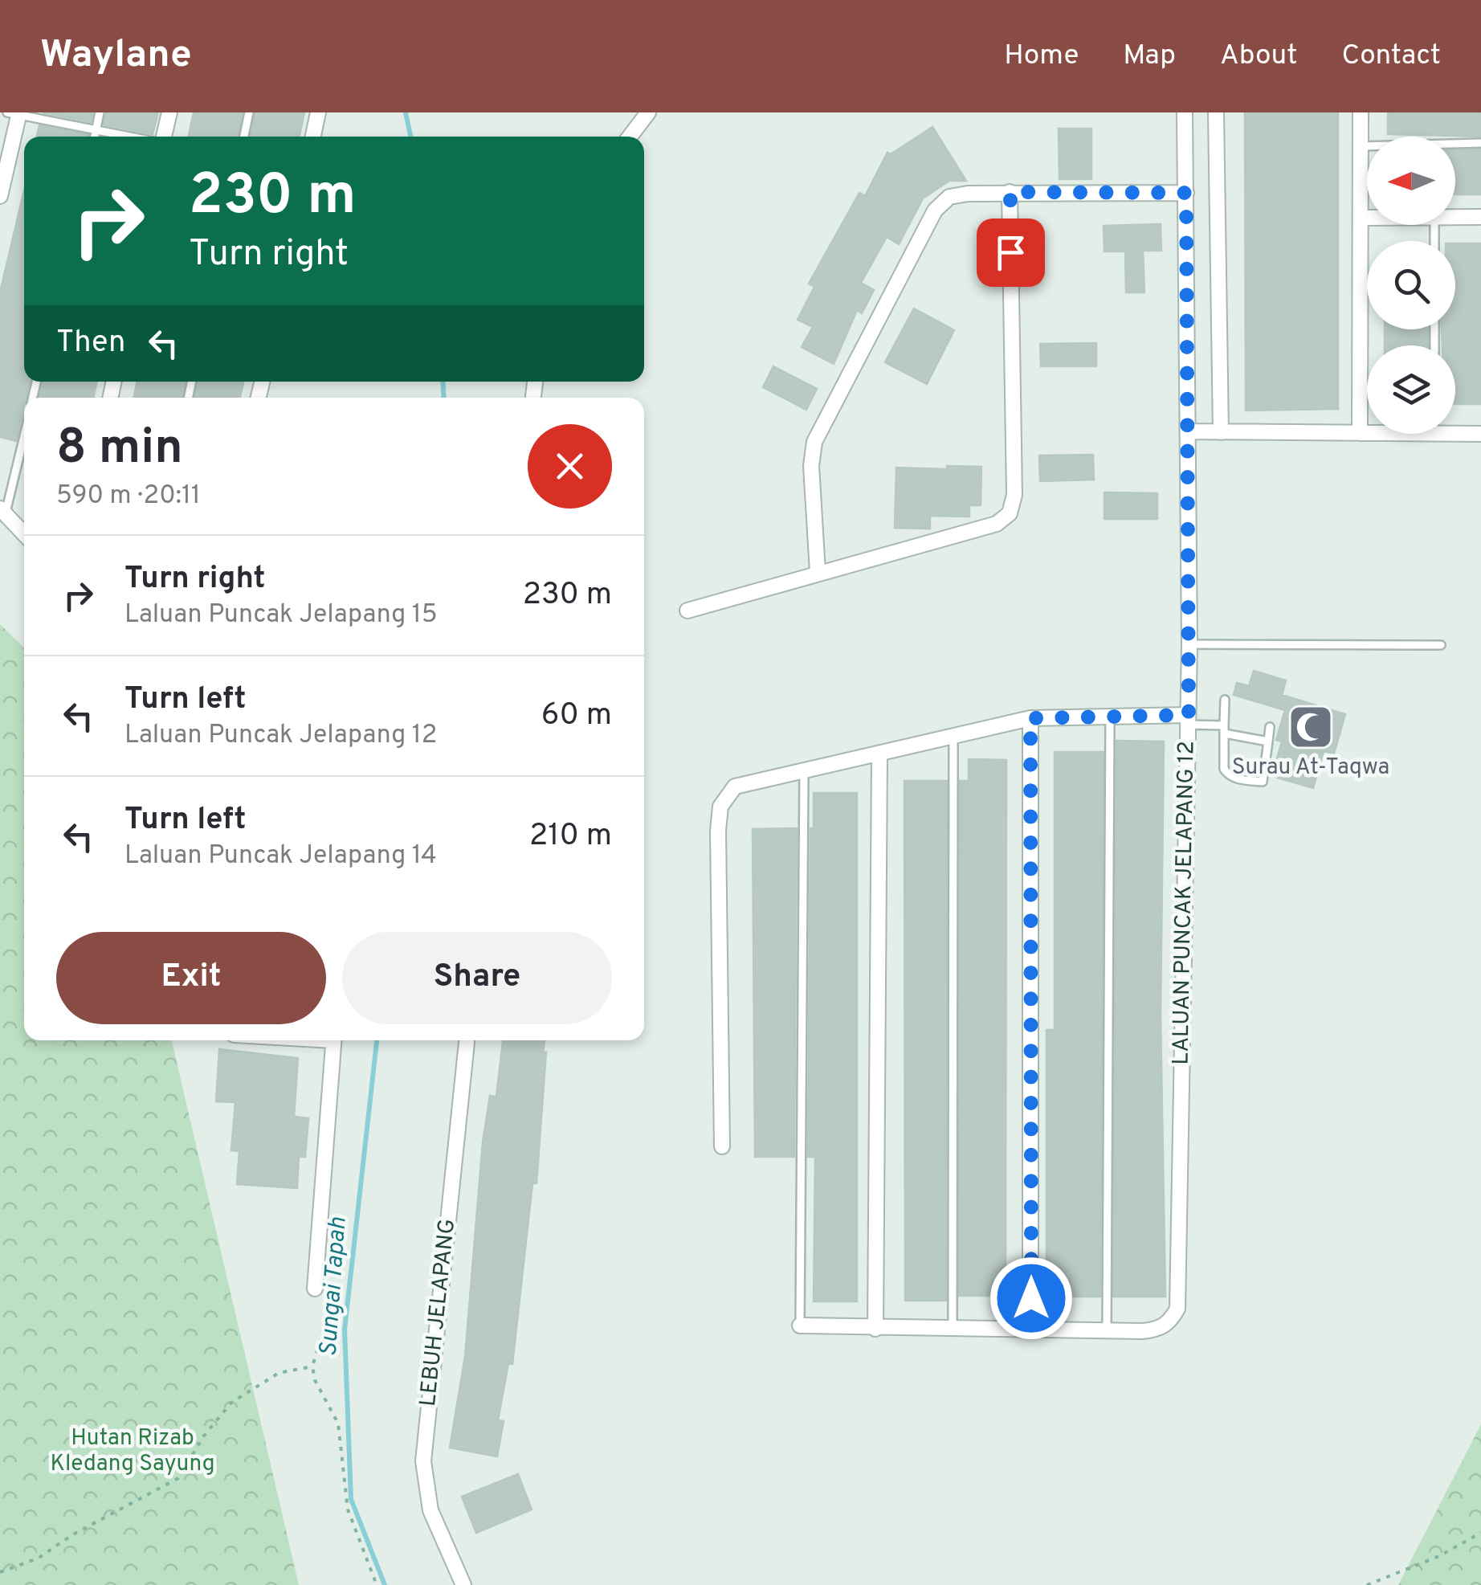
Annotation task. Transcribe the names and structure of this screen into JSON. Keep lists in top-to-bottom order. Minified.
{"streets":{"street":["LALUAN PUNCAK JELAPANG 12","LEBUH JELAPANG"]},"water":["Sungai Tapah"],"parks":["Hutan Rizab Kledang Sayung"],"places":{"mosque":["Surau At-Taqwa"]},"north":"left","page":{"header":"Waylane","nav":["Home","Map","About","Contact"],"turn":["230 m","Turn right"],"then":"Then","heading":["8 min","590 m · 20:11"],"list":[{"name":"Turn right","note":"Laluan Puncak Jelapang 15","value":"230 m"},{"name":"Turn left","note":"Laluan Puncak Jelapang 12","value":"60 m"},{"name":"Turn left","note":"Laluan Puncak Jelapang 14","value":"210 m"}],"buttons":["Exit","Share"]}}
